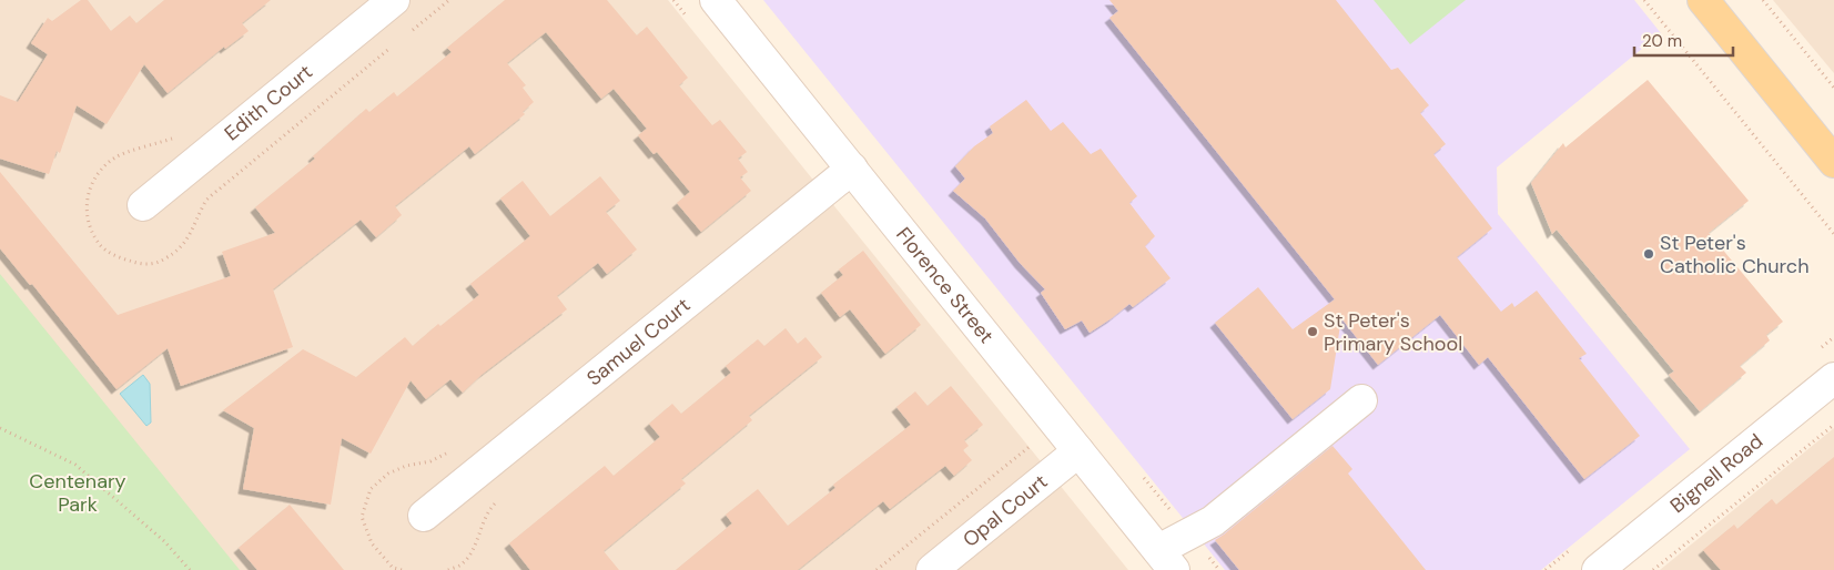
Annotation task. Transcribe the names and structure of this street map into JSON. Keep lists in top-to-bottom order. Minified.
{"streets":{"street":["Edith Court","Florence Street","Samuel Court","Bignell Road","Opal Court"]},"crossings":[["Florence Street","Samuel Court"],["Florence Street","Opal Court"]],"parks":["Centenary Park"],"places":["St Peter's Catholic Church","St Peter's Primary School"],"scale_bar":"20 m"}
